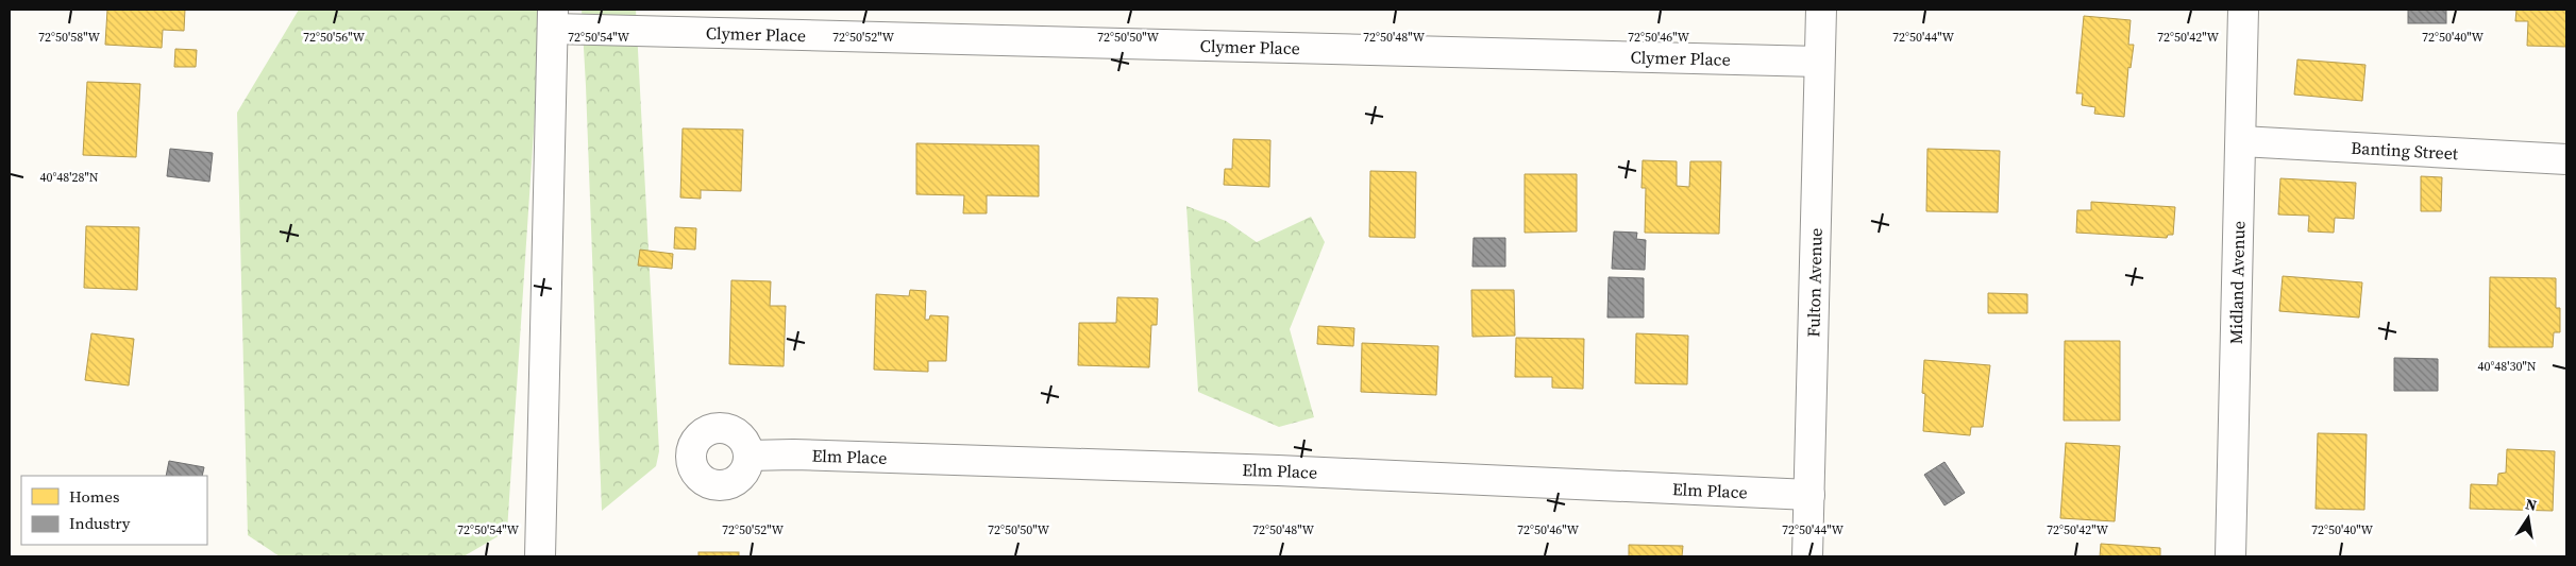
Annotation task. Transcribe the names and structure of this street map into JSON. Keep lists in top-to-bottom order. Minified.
{"streets":{"street":["Clymer Place","Banting Street","Fulton Avenue","Midland Avenue","Elm Place"]},"crossings":[["Clymer Place","Fulton Avenue"],["Banting Street","Midland Avenue"],["Fulton Avenue","Elm Place"]],"legend":["Homes","Industry"],"north":"top","coordinates":["72°50'58\"W","72°50'56\"W","72°50'54\"W","72°50'52\"W","72°50'50\"W","72°50'48\"W","72°50'46\"W","72°50'44\"W","72°50'42\"W","72°50'40\"W","40°48'28\"N","40°48'30\"N"]}
